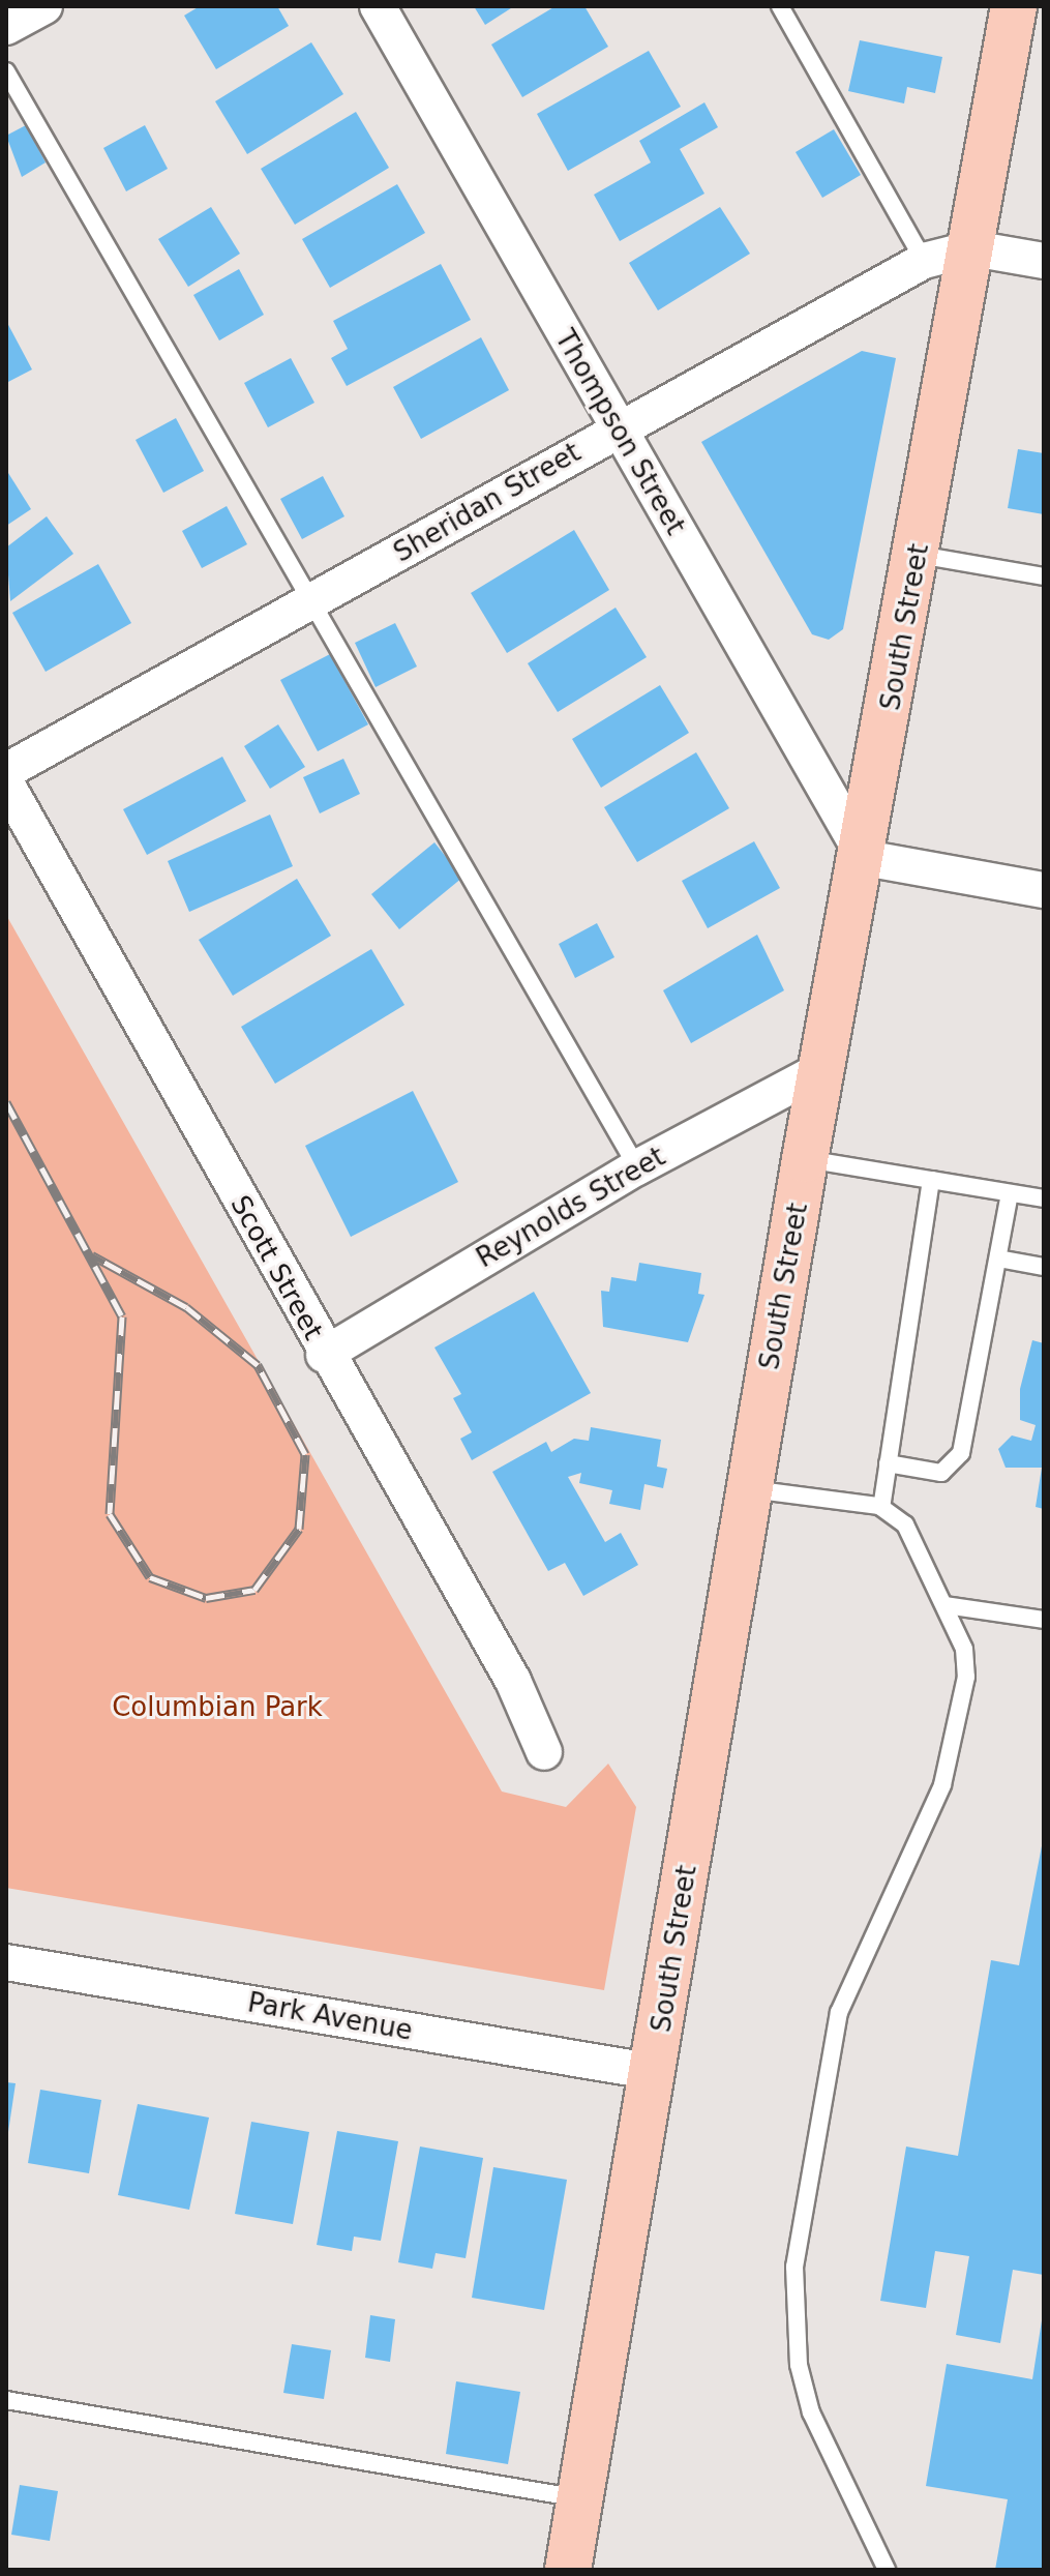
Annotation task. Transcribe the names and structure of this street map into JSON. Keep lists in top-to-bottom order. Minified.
{"streets":{"main road":["South Street"],"street":["Thompson Street","Sheridan Street","Reynolds Street","Scott Street","Park Avenue"]},"crossings":[["Thompson Street","Sheridan Street"],["Thompson Street","South Street"],["Sheridan Street","South Street"],["South Street","Reynolds Street"],["South Street","Park Avenue"],["Reynolds Street","Scott Street"]],"parks":["Columbian Park"]}
